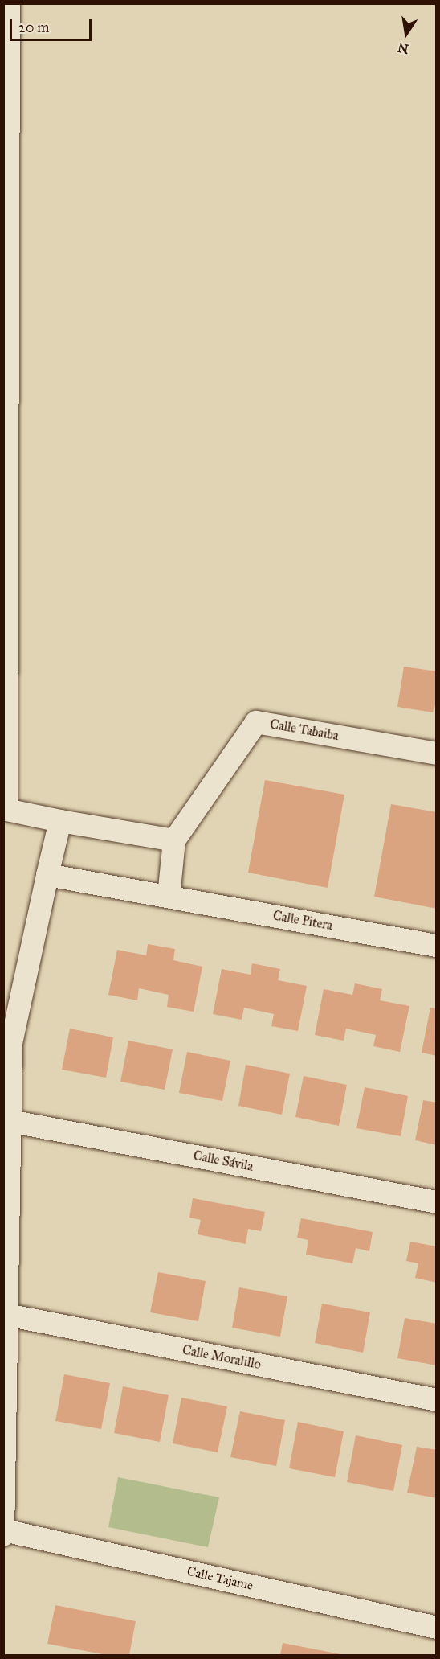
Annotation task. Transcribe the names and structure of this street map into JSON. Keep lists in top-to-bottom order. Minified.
{"streets":{"street":["Calle Tabaiba","Calle Pitera","Calle Sávila","Calle Moralillo","Calle Tajame"]},"scale_bar":"20 m","north":"bottom"}
